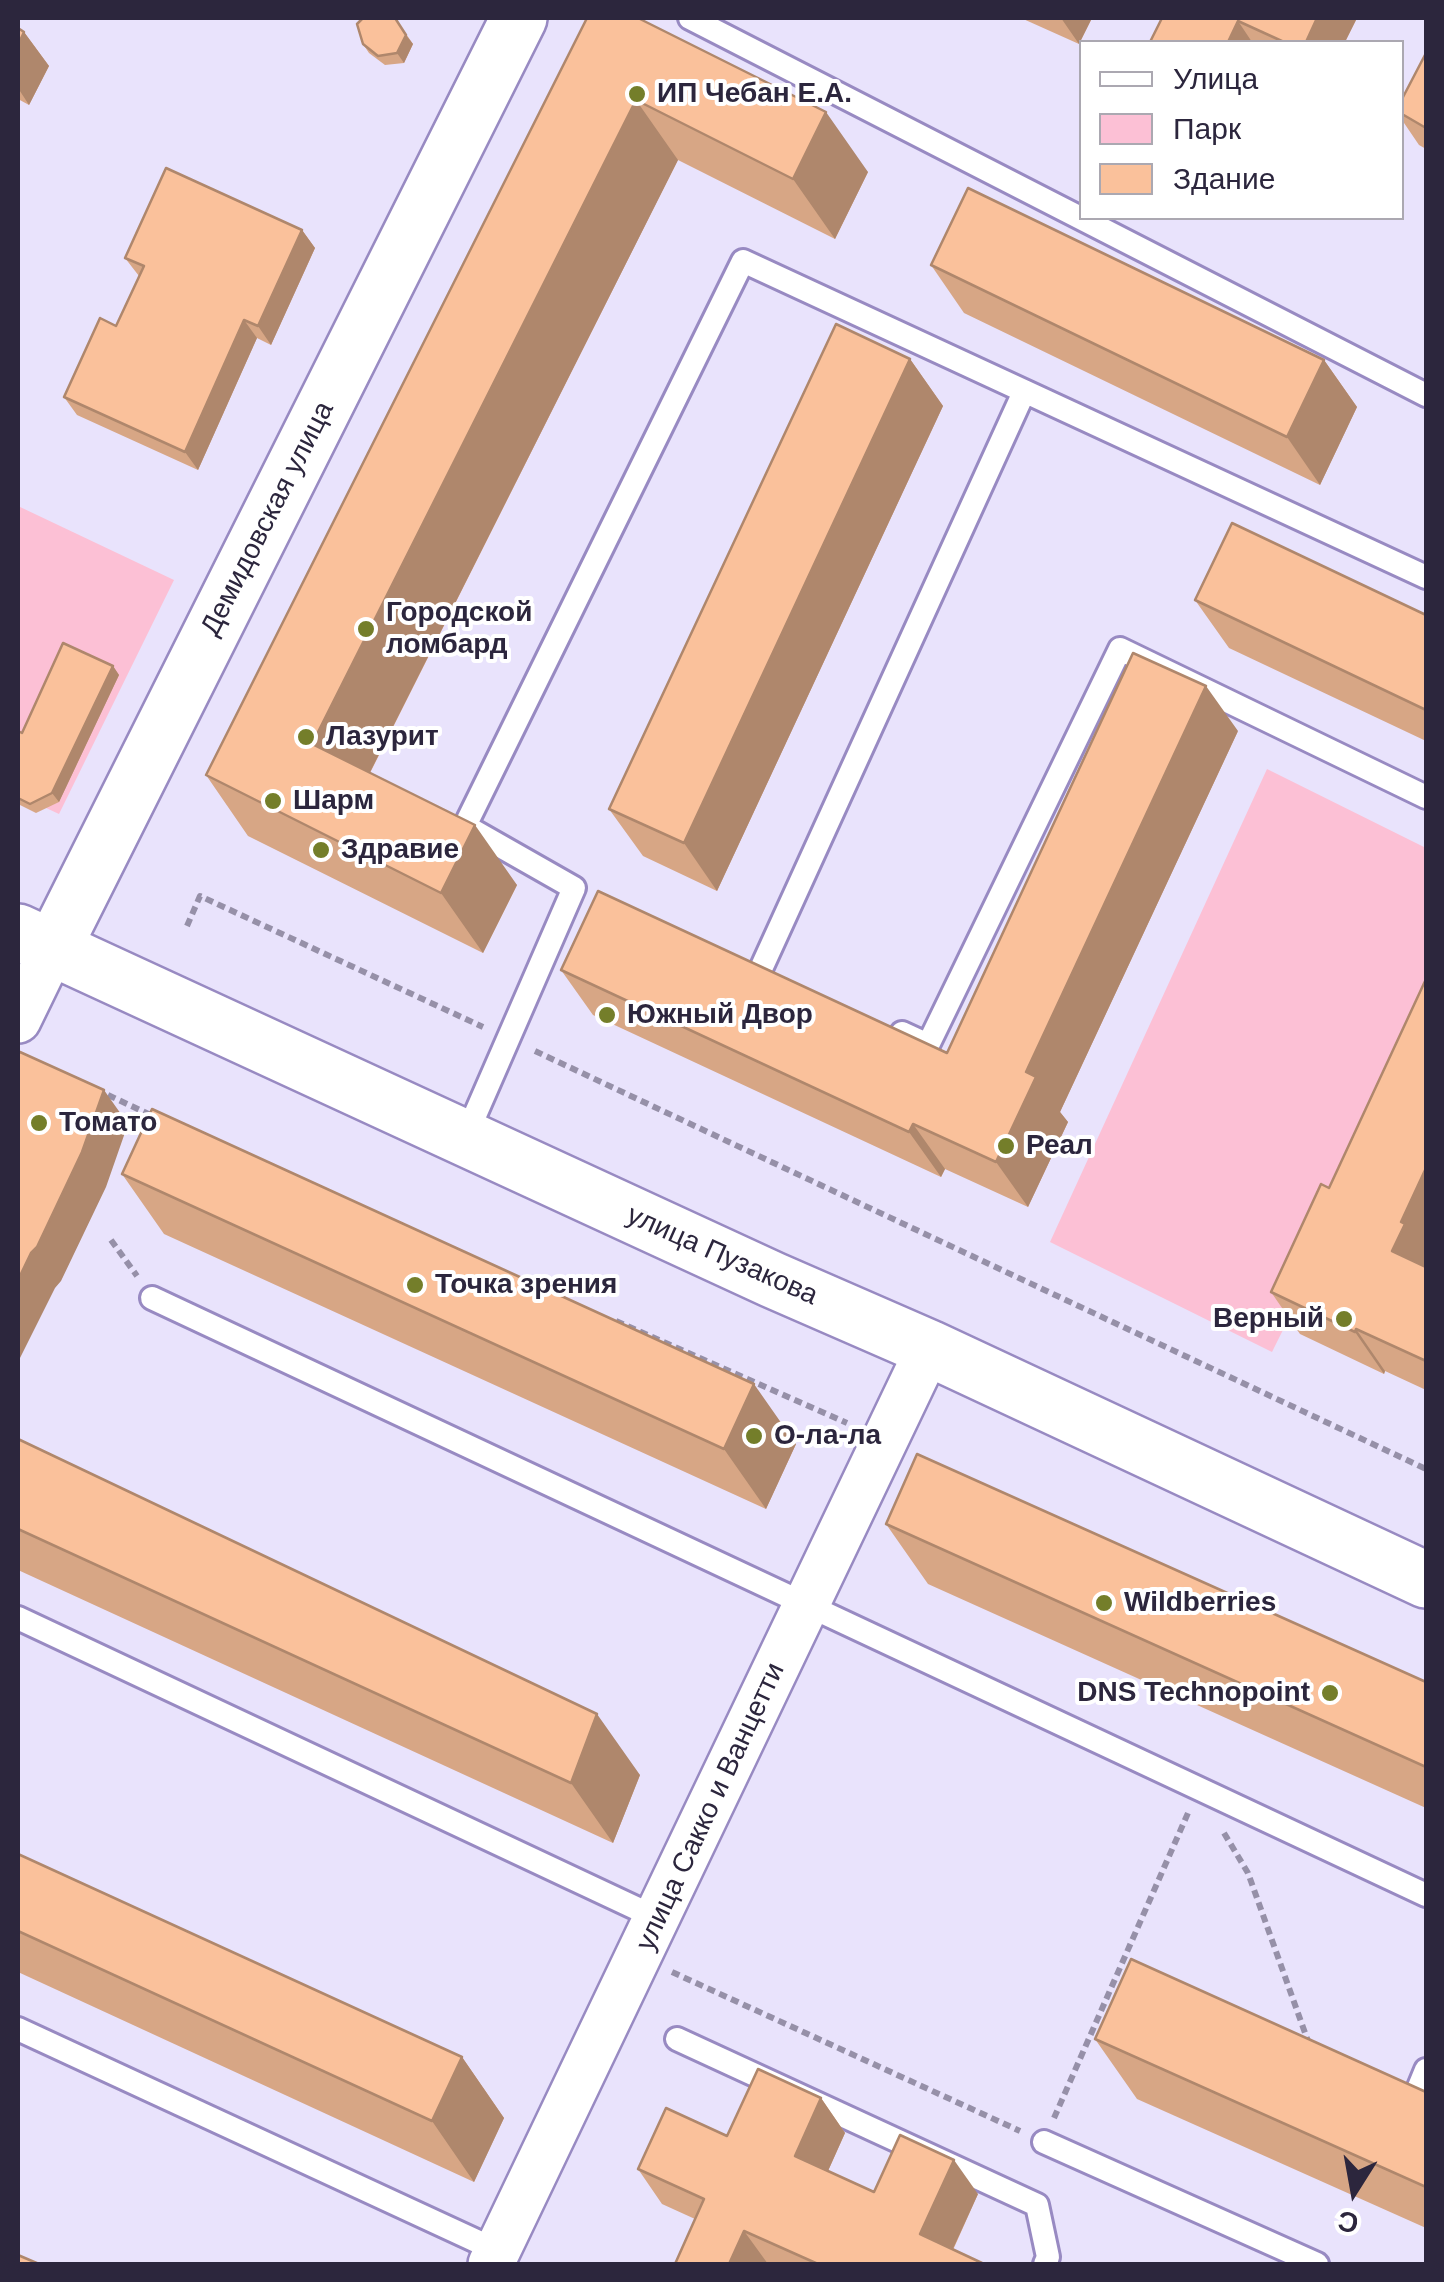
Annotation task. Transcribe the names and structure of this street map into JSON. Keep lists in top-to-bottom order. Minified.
{"streets":{"street":["Демидовская улица","улица Пузакова","улица Сакко и Ванцетти"]},"crossings":[["Демидовская улица","улица Пузакова"],["улица Пузакова","улица Сакко и Ванцетти"]],"places":["ИП Чебан Е.А.","Городской ломбард","Лазурит","Шарм","Здравие","Южный Двор","Томато","Реал","Точка зрения","Верный","О-ла-ла","Wildberries","DNS Technopoint"],"legend":["Улица","Парк","Здание"],"north":"bottom"}
